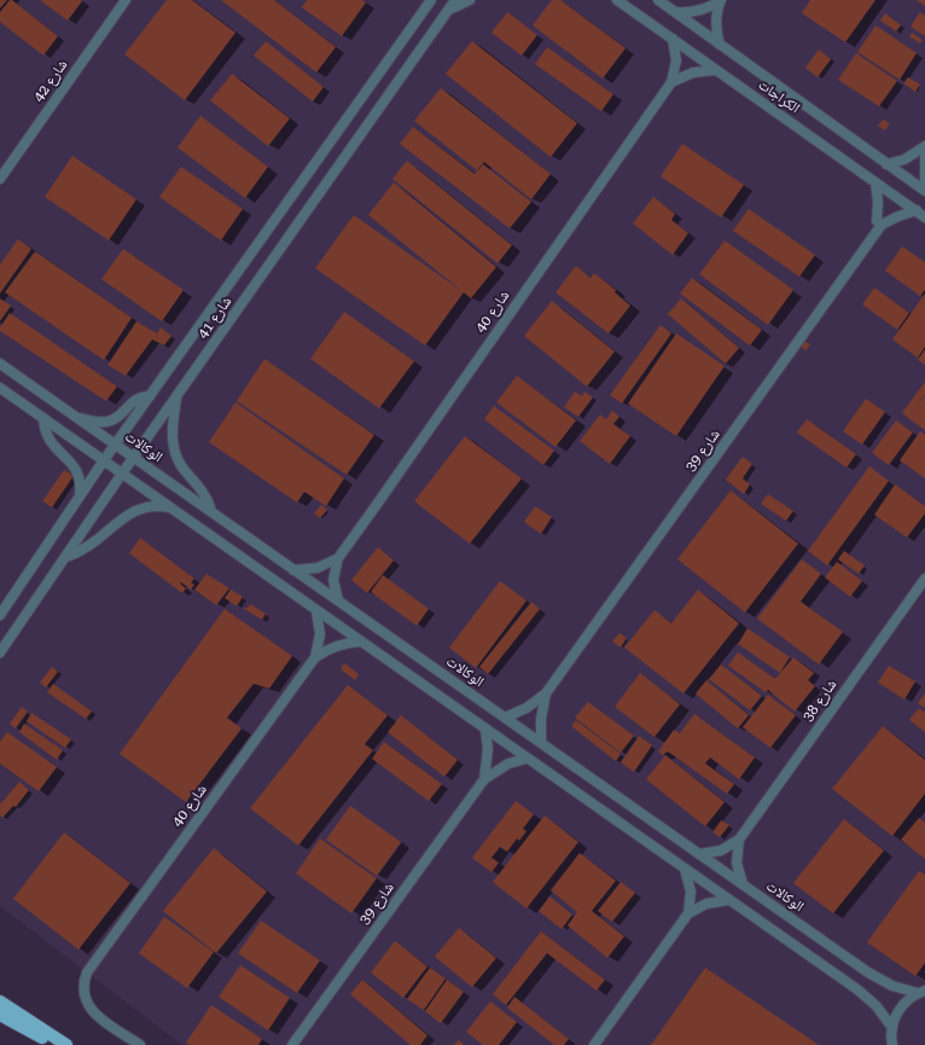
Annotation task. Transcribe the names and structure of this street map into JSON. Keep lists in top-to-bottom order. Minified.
{"streets":{"street":["شارع 42","الكراجات","شارع 40","شارع 41","الوكالات","شارع 39","شارع 38"]},"crossings":[["الكراجات","شارع 40"],["الكراجات","شارع 39"],["شارع 40","الوكالات"],["شارع 41","الوكالات"],["الوكالات","شارع 39"],["الوكالات","شارع 38"]]}
